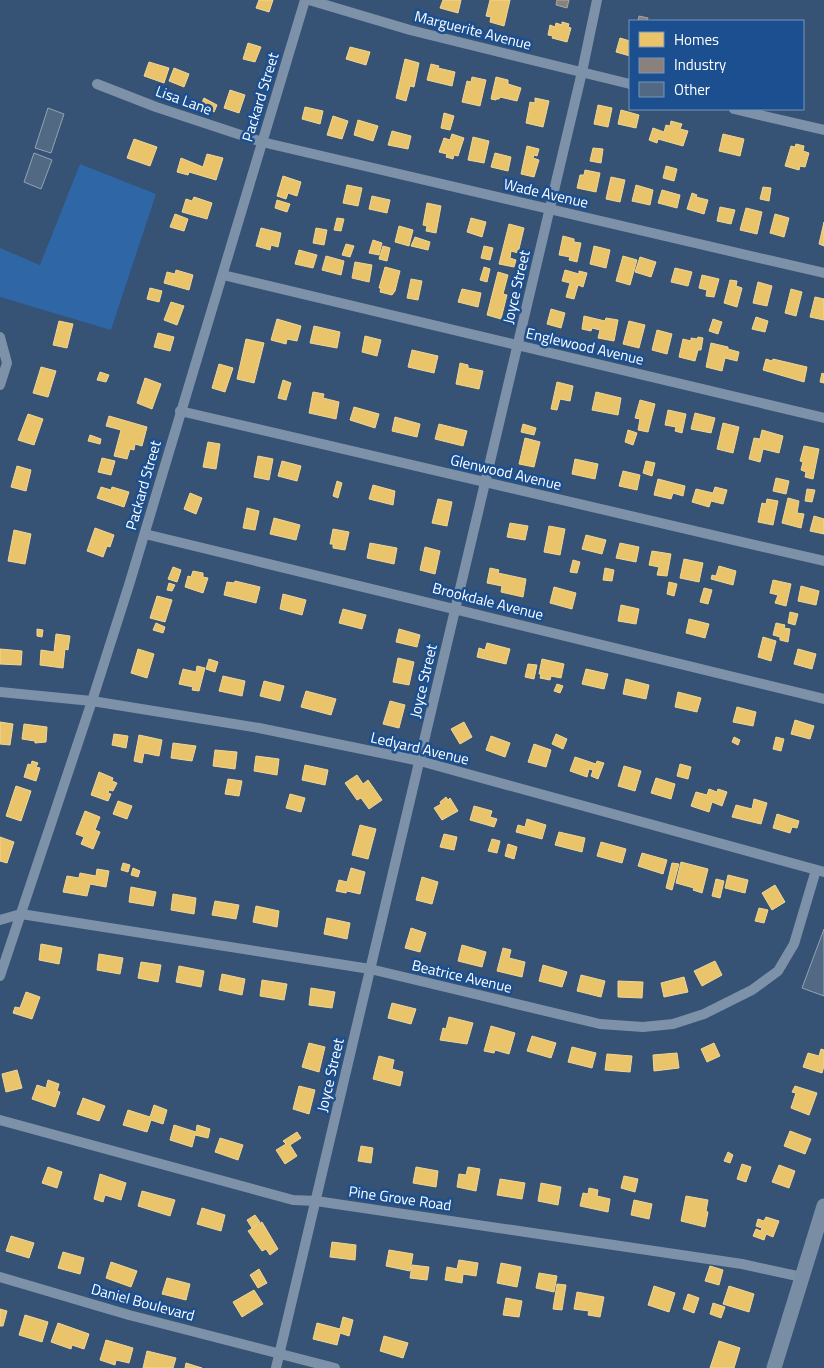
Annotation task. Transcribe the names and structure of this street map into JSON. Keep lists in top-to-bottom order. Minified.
{"streets":{"street":["Marguerite Avenue","Packard Street","Lisa Lane","Wade Avenue","Joyce Street","Englewood Avenue","Glenwood Avenue","Brookdale Avenue","Ledyard Avenue","Beatrice Avenue","Pine Grove Road","Daniel Boulevard"]},"crossings":[["Marguerite Avenue","Packard Street"],["Marguerite Avenue","Joyce Street"],["Packard Street","Lisa Lane"],["Packard Street","Wade Avenue"],["Packard Street","Englewood Avenue"],["Packard Street","Glenwood Avenue"],["Packard Street","Brookdale Avenue"],["Packard Street","Ledyard Avenue"],["Packard Street","Beatrice Avenue"],["Lisa Lane","Wade Avenue"],["Wade Avenue","Joyce Street"],["Joyce Street","Englewood Avenue"],["Joyce Street","Glenwood Avenue"],["Joyce Street","Brookdale Avenue"],["Joyce Street","Ledyard Avenue"],["Joyce Street","Beatrice Avenue"],["Joyce Street","Pine Grove Road"],["Joyce Street","Daniel Boulevard"],["Ledyard Avenue","Beatrice Avenue"]],"legend":["Homes","Industry","Other"]}
